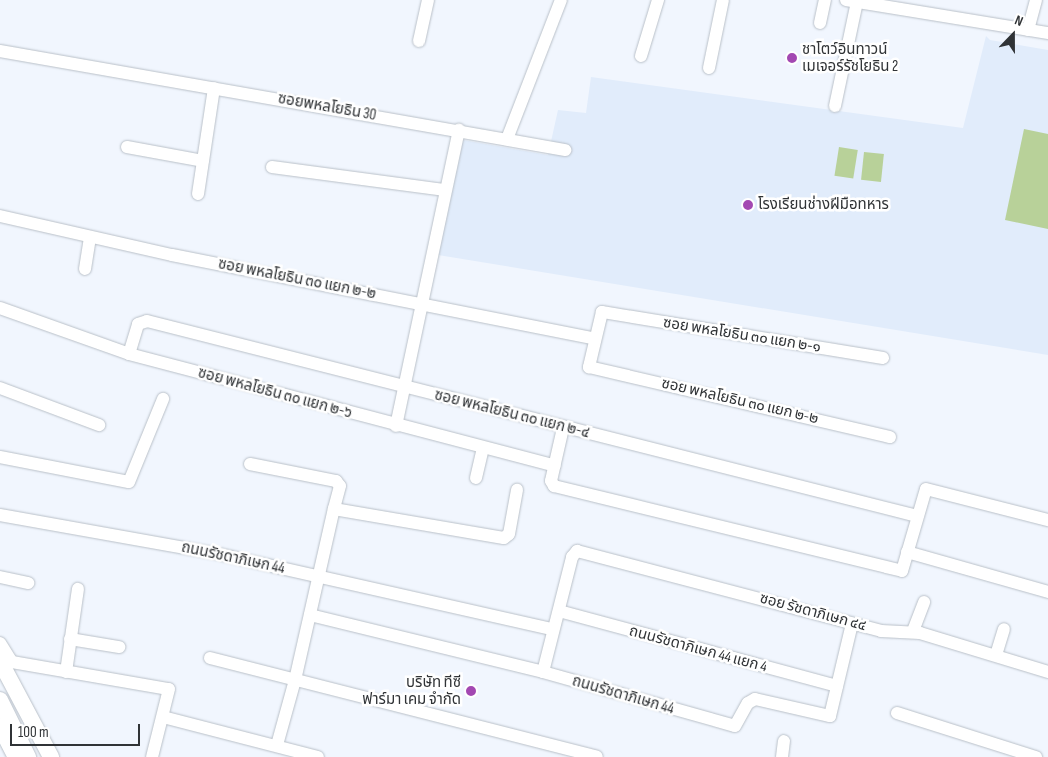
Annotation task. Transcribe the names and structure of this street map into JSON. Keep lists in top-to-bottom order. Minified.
{"streets":{"street":["ซอยพหลโยธิน 30","ซอย พหลโยธิน ๓๐ แยก ๒-๒","ซอย พหลโยธิน ๓๐ แยก ๒-๑","ซอย พหลโยธิน ๓๐ แยก ๒-๖","ซอย พหลโยธิน ๓๐ แยก ๒-๔","ถนนรัชดาภิเษก 44","ซอย รัชดาภิเษก ๔๔","ถนนรัชดาภิเษก 44 แยก 4"]},"crossings":[["ซอย พหลโยธิน ๓๐ แยก ๒-๒","ซอย พหลโยธิน ๓๐ แยก ๒-๑"],["ซอย พหลโยธิน ๓๐ แยก ๒-๖","ซอย พหลโยธิน ๓๐ แยก ๒-๔"],["ถนนรัชดาภิเษก 44","ซอย รัชดาภิเษก ๔๔"],["ถนนรัชดาภิเษก 44","ถนนรัชดาภิเษก 44 แยก 4"],["ซอย รัชดาภิเษก ๔๔","ถนนรัชดาภิเษก 44 แยก 4"]],"places":["ชาโตว์อินทาวน์ เมเจอร์รัชโยธิน 2","โรงเรียนช่างฝีมือทหาร","บริษัท ทีซี ฟาร์มา เคม จำกัด"],"scale_bar":"100 m","north":"top"}
